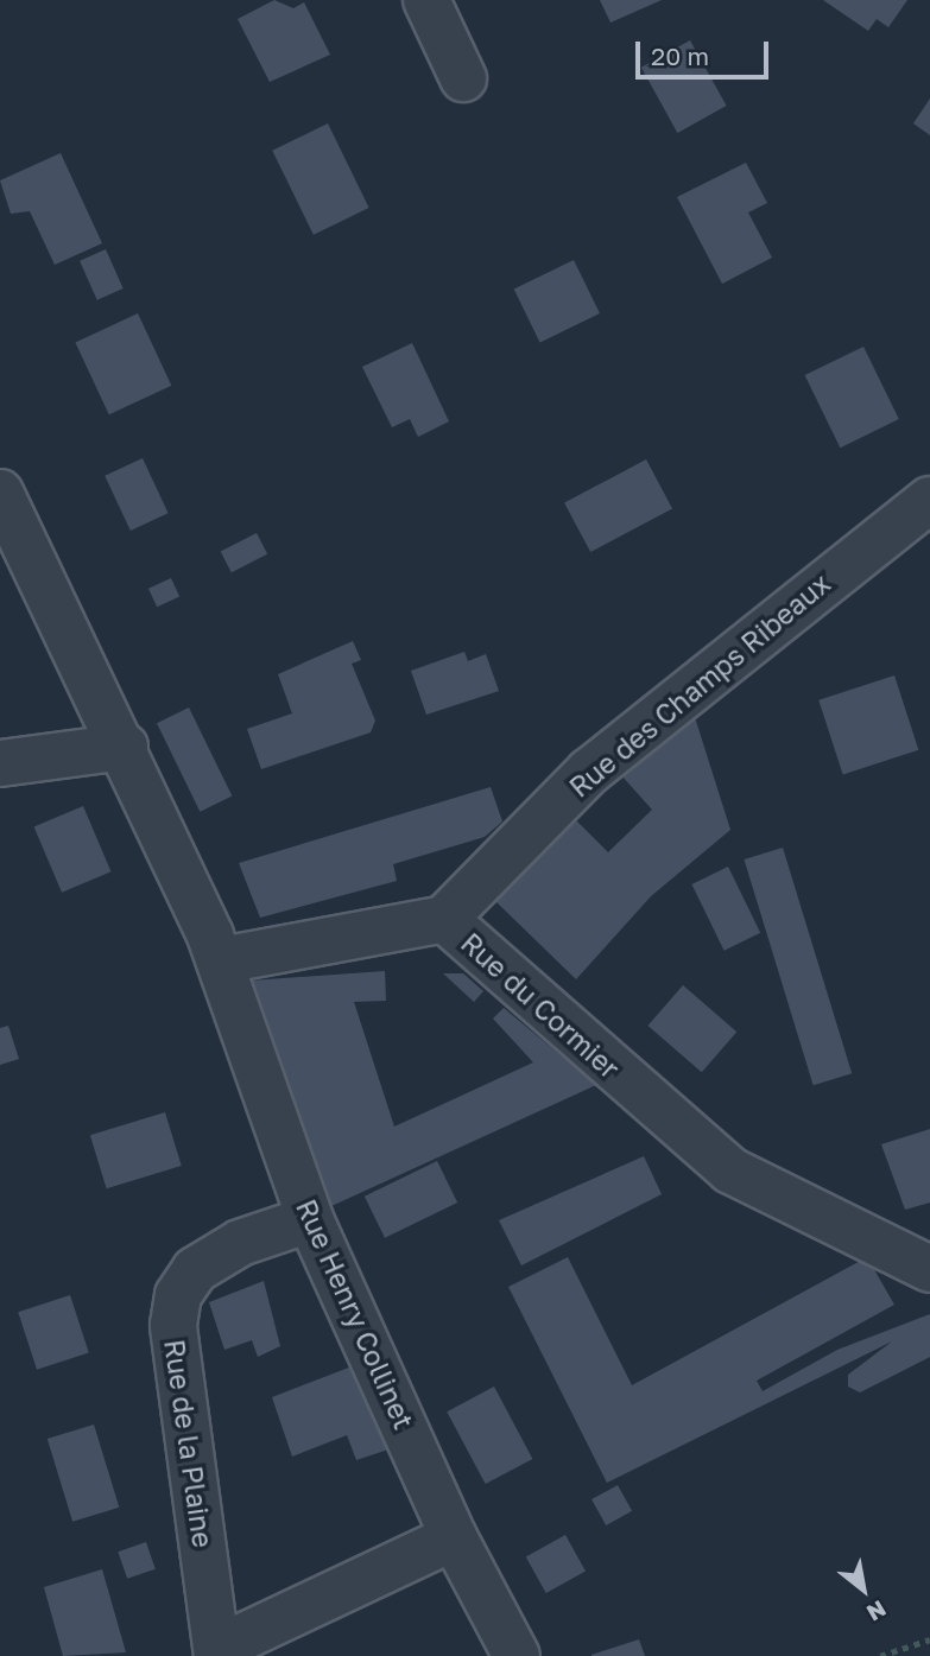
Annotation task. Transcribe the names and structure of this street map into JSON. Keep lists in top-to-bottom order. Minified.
{"streets":{"street":["Rue des Champs Ribeaux","Rue du Cormier","Rue Henry Collinet","Rue de la Plaine"]},"crossings":[["Rue des Champs Ribeaux","Rue du Cormier"],["Rue du Cormier","Rue Henry Collinet"],["Rue Henry Collinet","Rue de la Plaine"]],"scale_bar":"20 m","north":"bottom right"}
